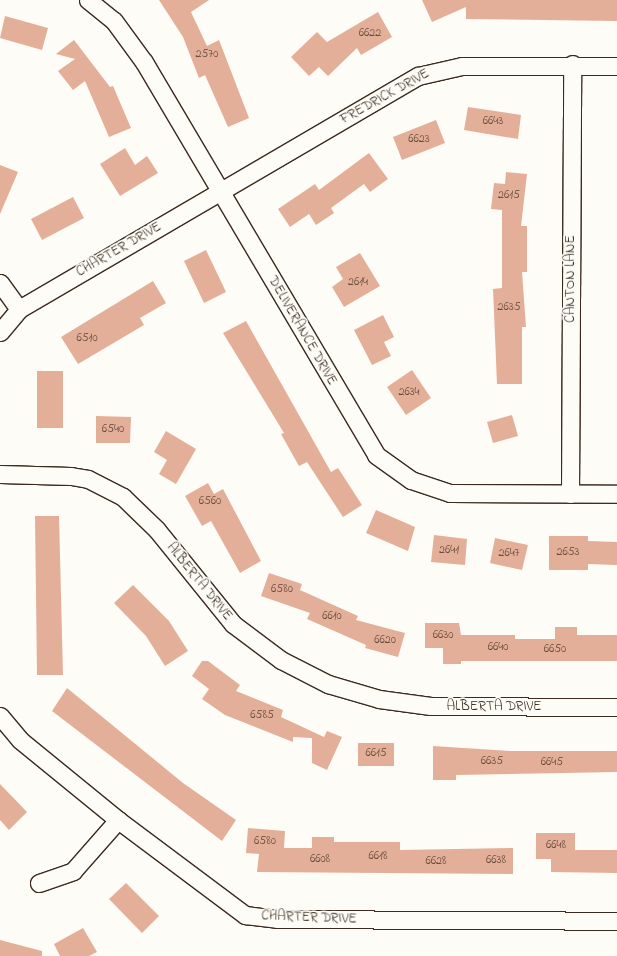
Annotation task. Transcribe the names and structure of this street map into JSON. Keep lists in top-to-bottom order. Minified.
{"streets":{"street":["FREDRICK DRIVE","CHARTER DRIVE","CANTON LANE","DELIVERANCE DRIVE","ALBERTA DRIVE"]},"crossings":[["FREDRICK DRIVE","CHARTER DRIVE"],["FREDRICK DRIVE","CANTON LANE"],["FREDRICK DRIVE","DELIVERANCE DRIVE"],["CHARTER DRIVE","DELIVERANCE DRIVE"],["CANTON LANE","DELIVERANCE DRIVE"]],"house_numbers":["6622","2570","6643","6623","2615","2614","2635","6510","2634","6540","6560","2641","2653","2647","6580","6610","6630","6620","6640","6650","6585","6615","6635","6645","6580","6648","6618","6608","6638","6628"]}
